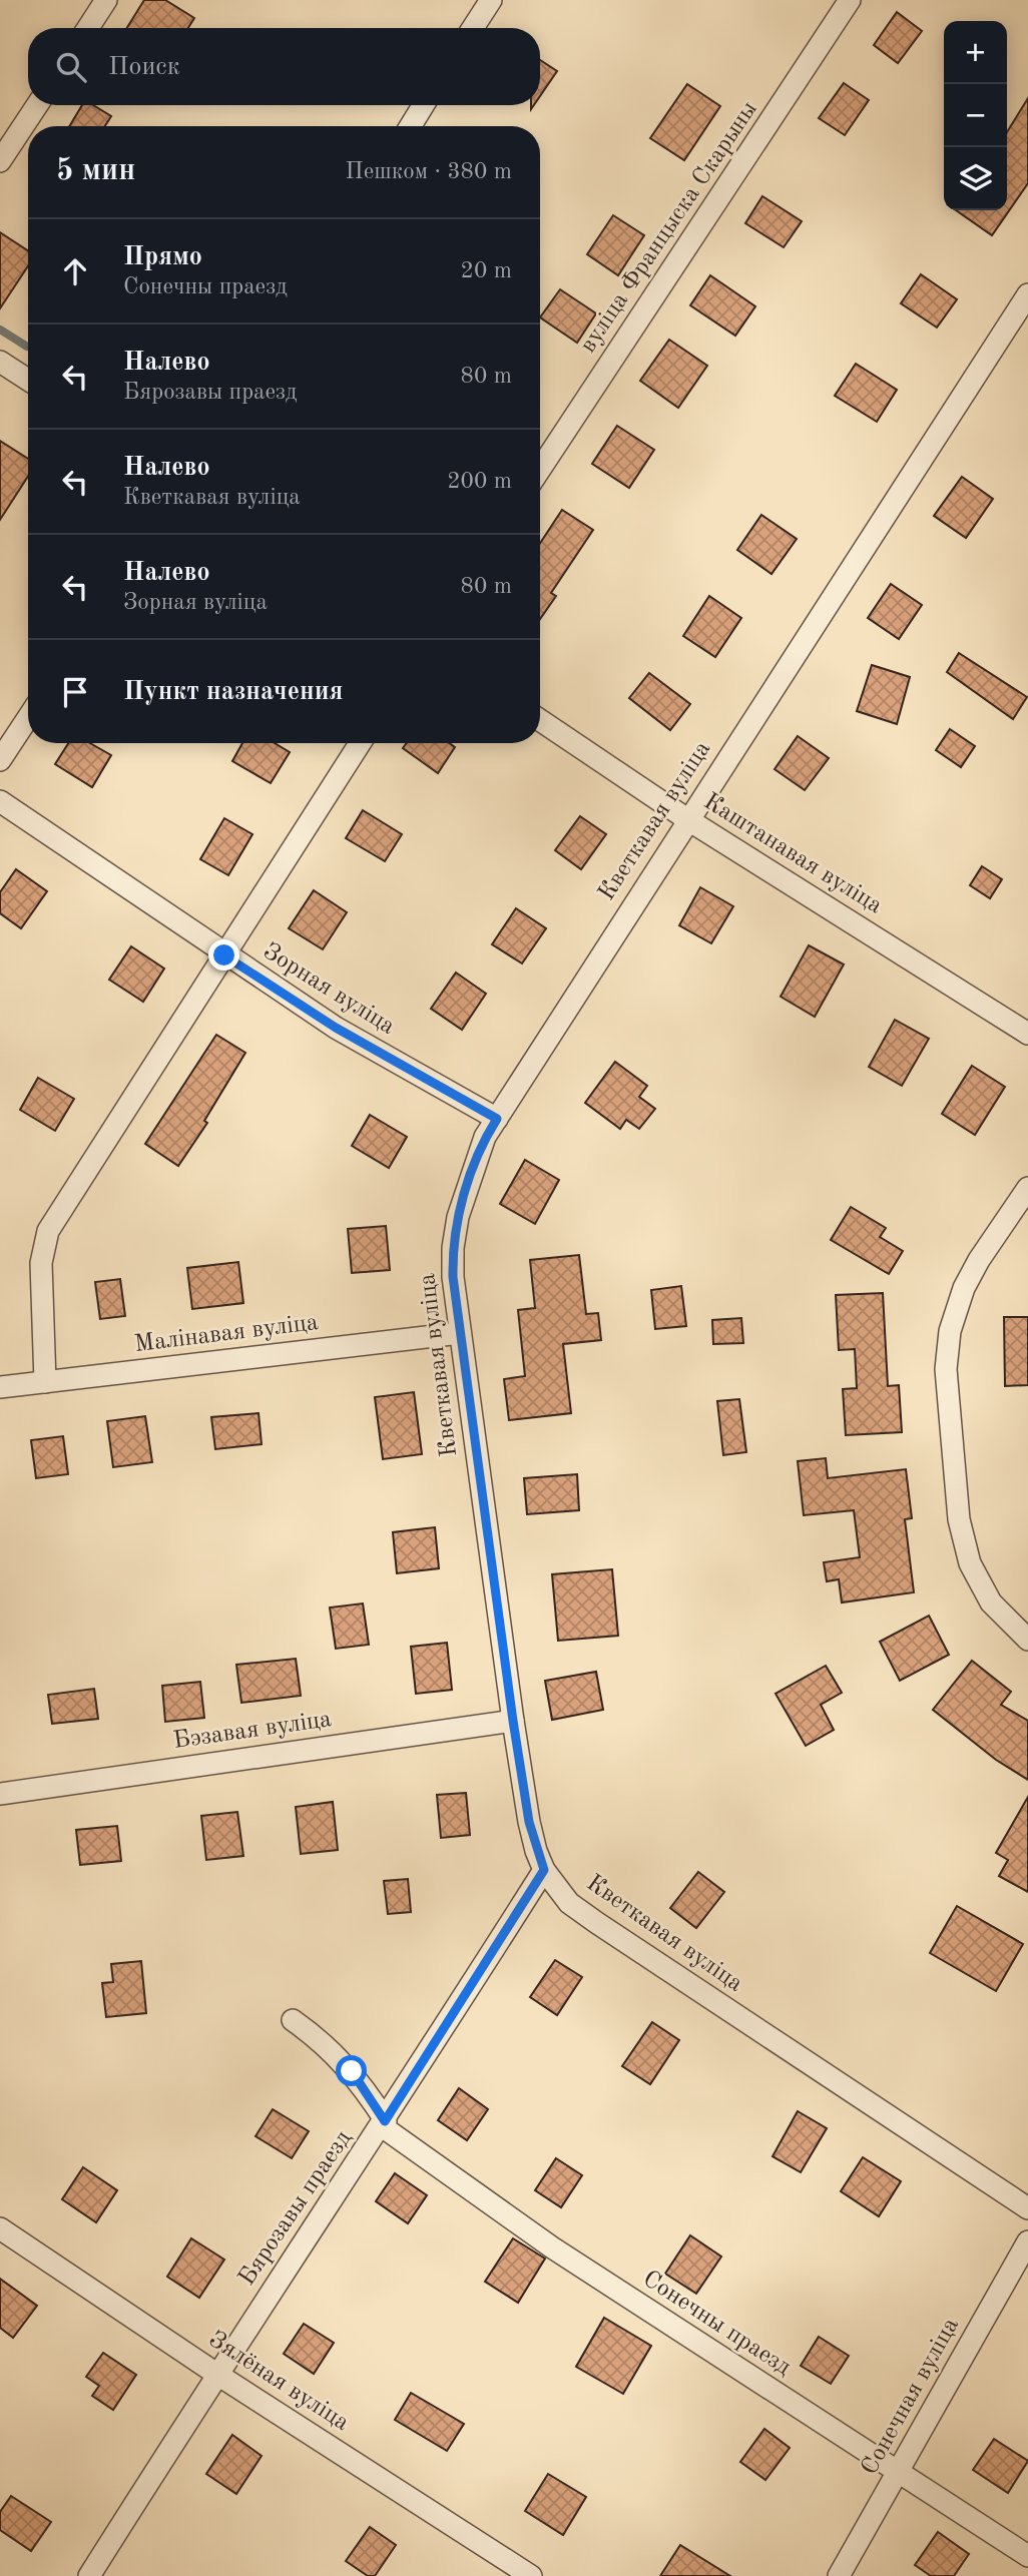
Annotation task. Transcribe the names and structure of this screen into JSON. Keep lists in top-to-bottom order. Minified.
{"streets":{"street":["вуліца Францыска Скарыны","Кветкавая вуліца","Каштанавая вуліца","Зорная вуліца","Малінавая вуліца","Бэзавая вуліца","Бярозавы праезд","Сонечны праезд","Зялёная вуліца","Сонечная вуліца"]},"crossings":[["Кветкавая вуліца","Каштанавая вуліца"],["Кветкавая вуліца","Зорная вуліца"],["Кветкавая вуліца","Малінавая вуліца"],["Кветкавая вуліца","Бэзавая вуліца"],["Кветкавая вуліца","Бярозавы праезд"],["Бярозавы праезд","Сонечны праезд"],["Бярозавы праезд","Зялёная вуліца"],["Сонечны праезд","Сонечная вуліца"]],"page":{"map_buttons":["+","−"],"search":"Поиск","heading":["5 мин","Пешком · 380 m"],"list":[["Прямо","Сонечны праезд","20 m"],["Налево","Бярозавы праезд","80 m"],["Налево","Кветкавая вуліца","200 m"],["Налево","Зорная вуліца","80 m"],"Пункт назначения"]}}
